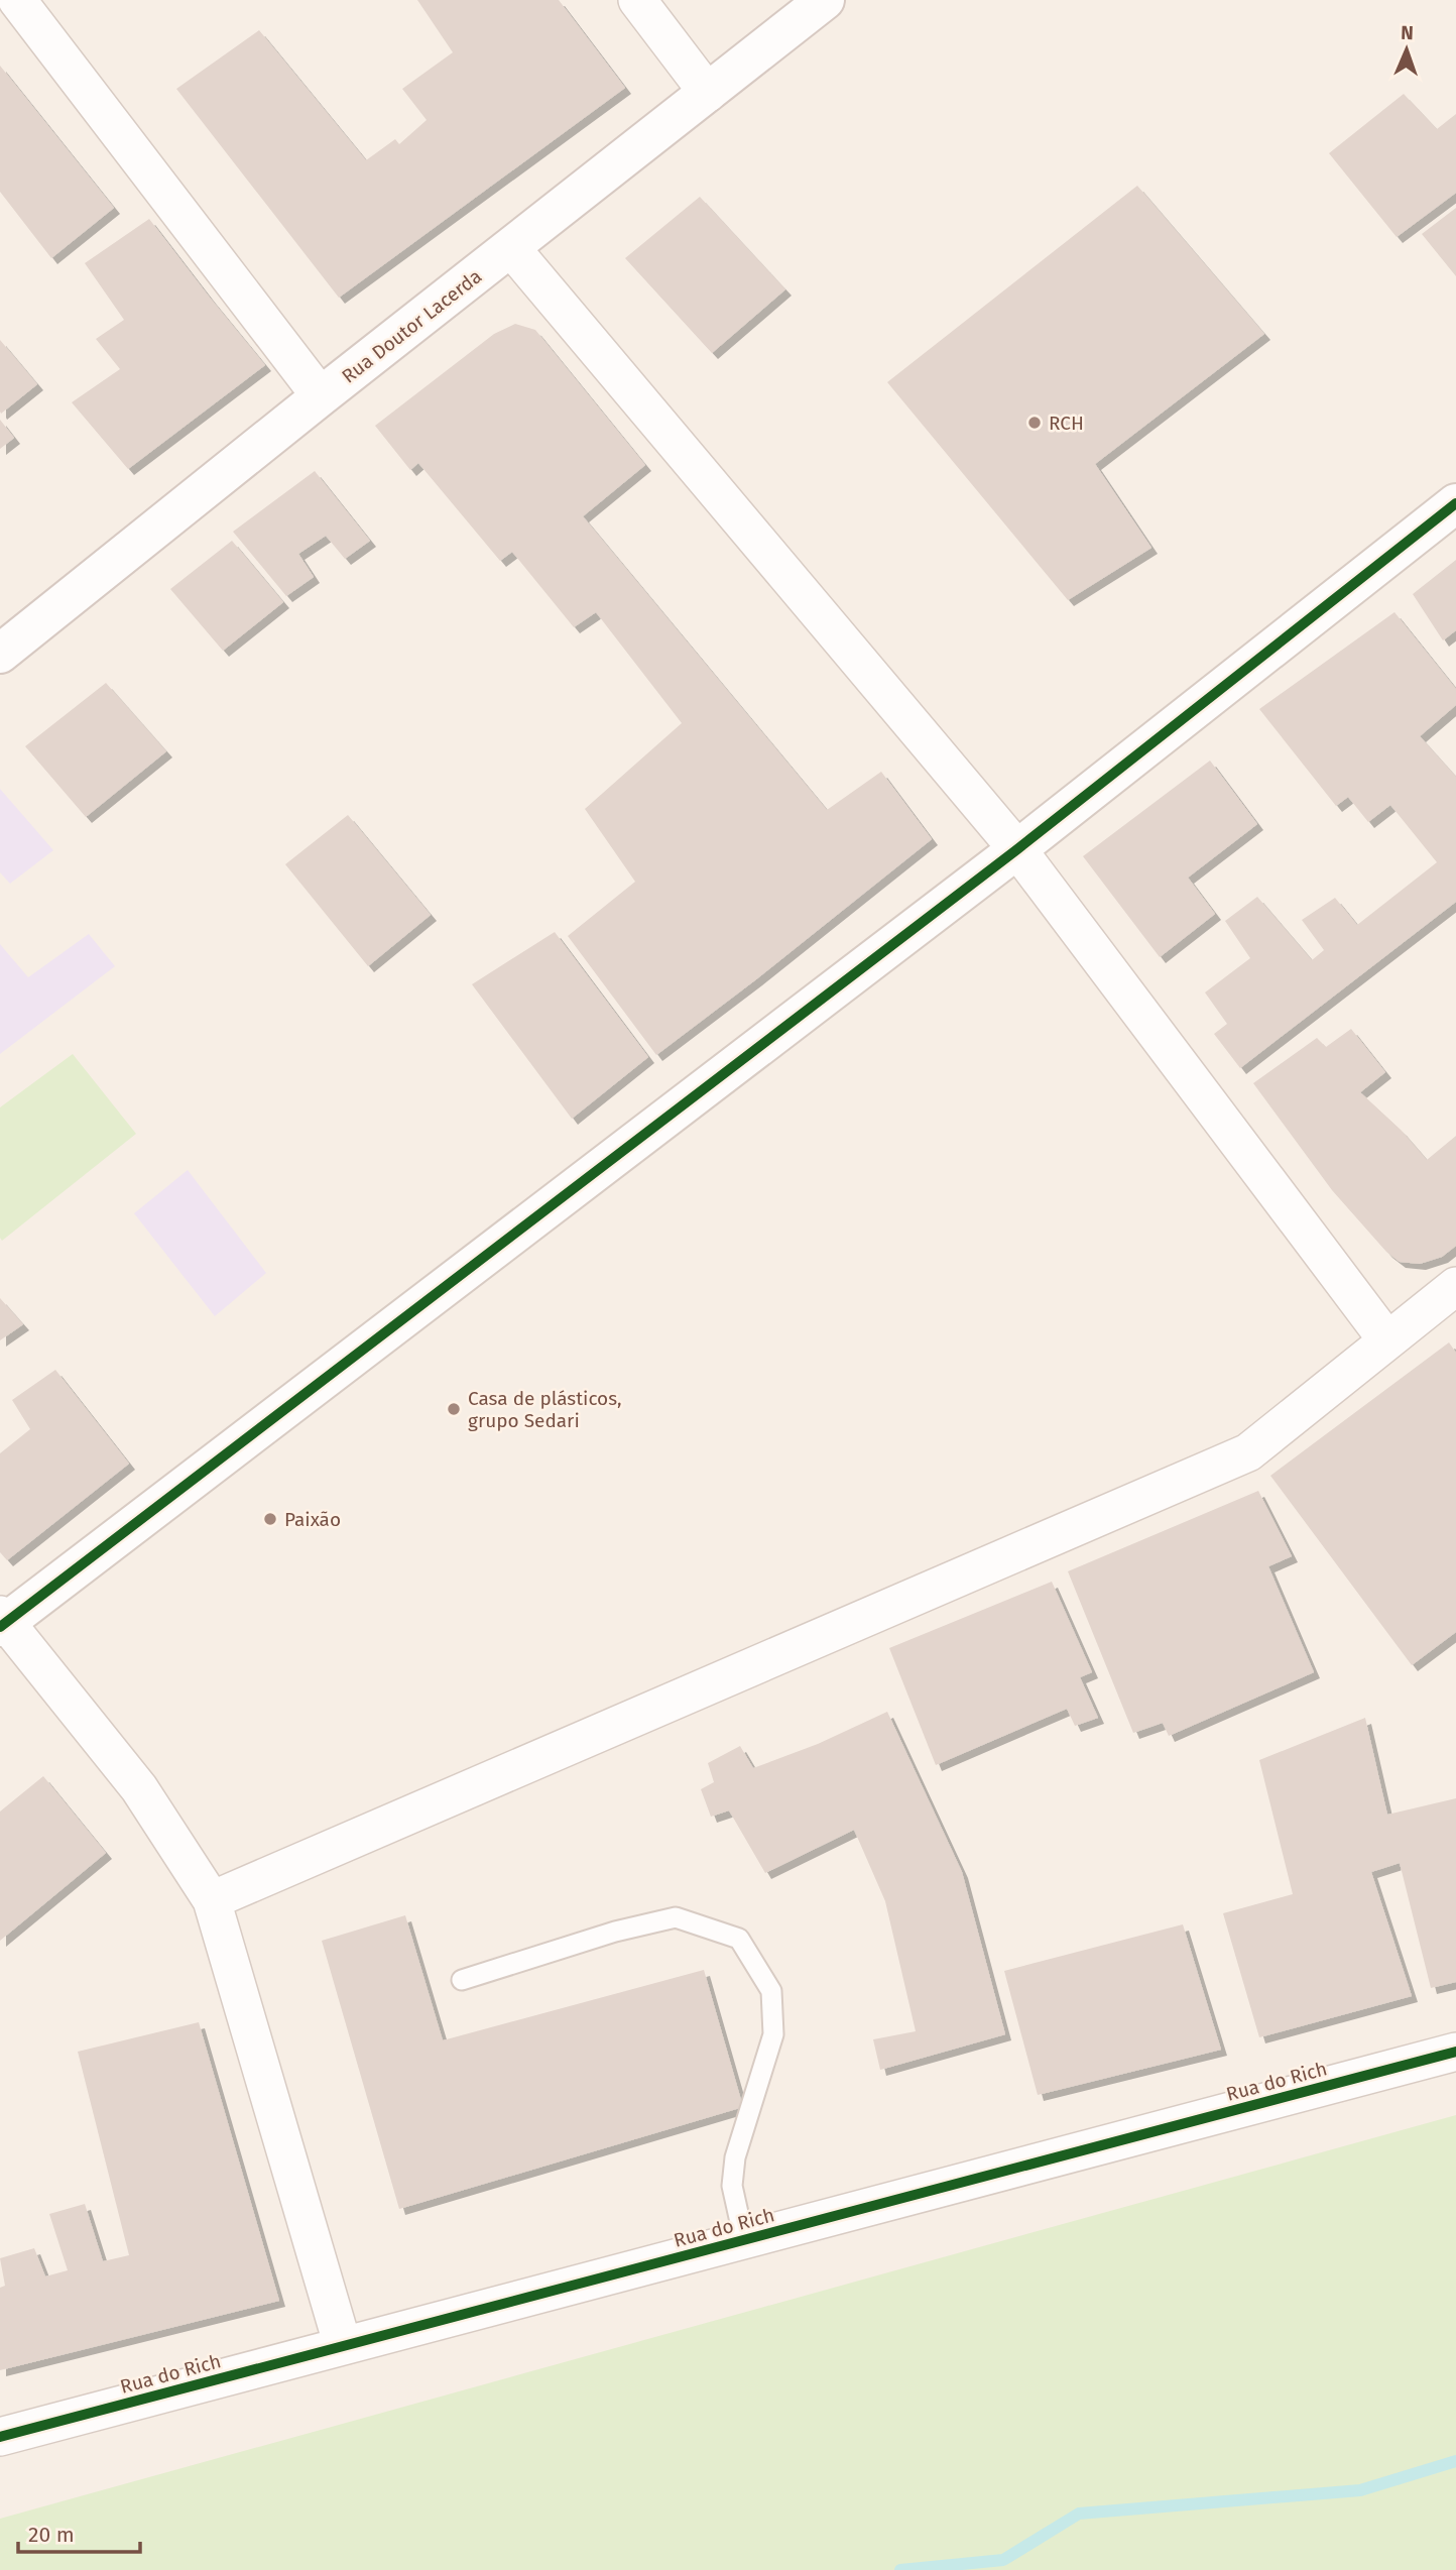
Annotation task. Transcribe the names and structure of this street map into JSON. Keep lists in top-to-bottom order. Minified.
{"streets":{"street":["Rua Doutor Lacerda","Rua do Rich"]},"places":["RCH","Casa de plásticos, grupo Sedari","Paixão"],"scale_bar":"20 m","north":"top"}
